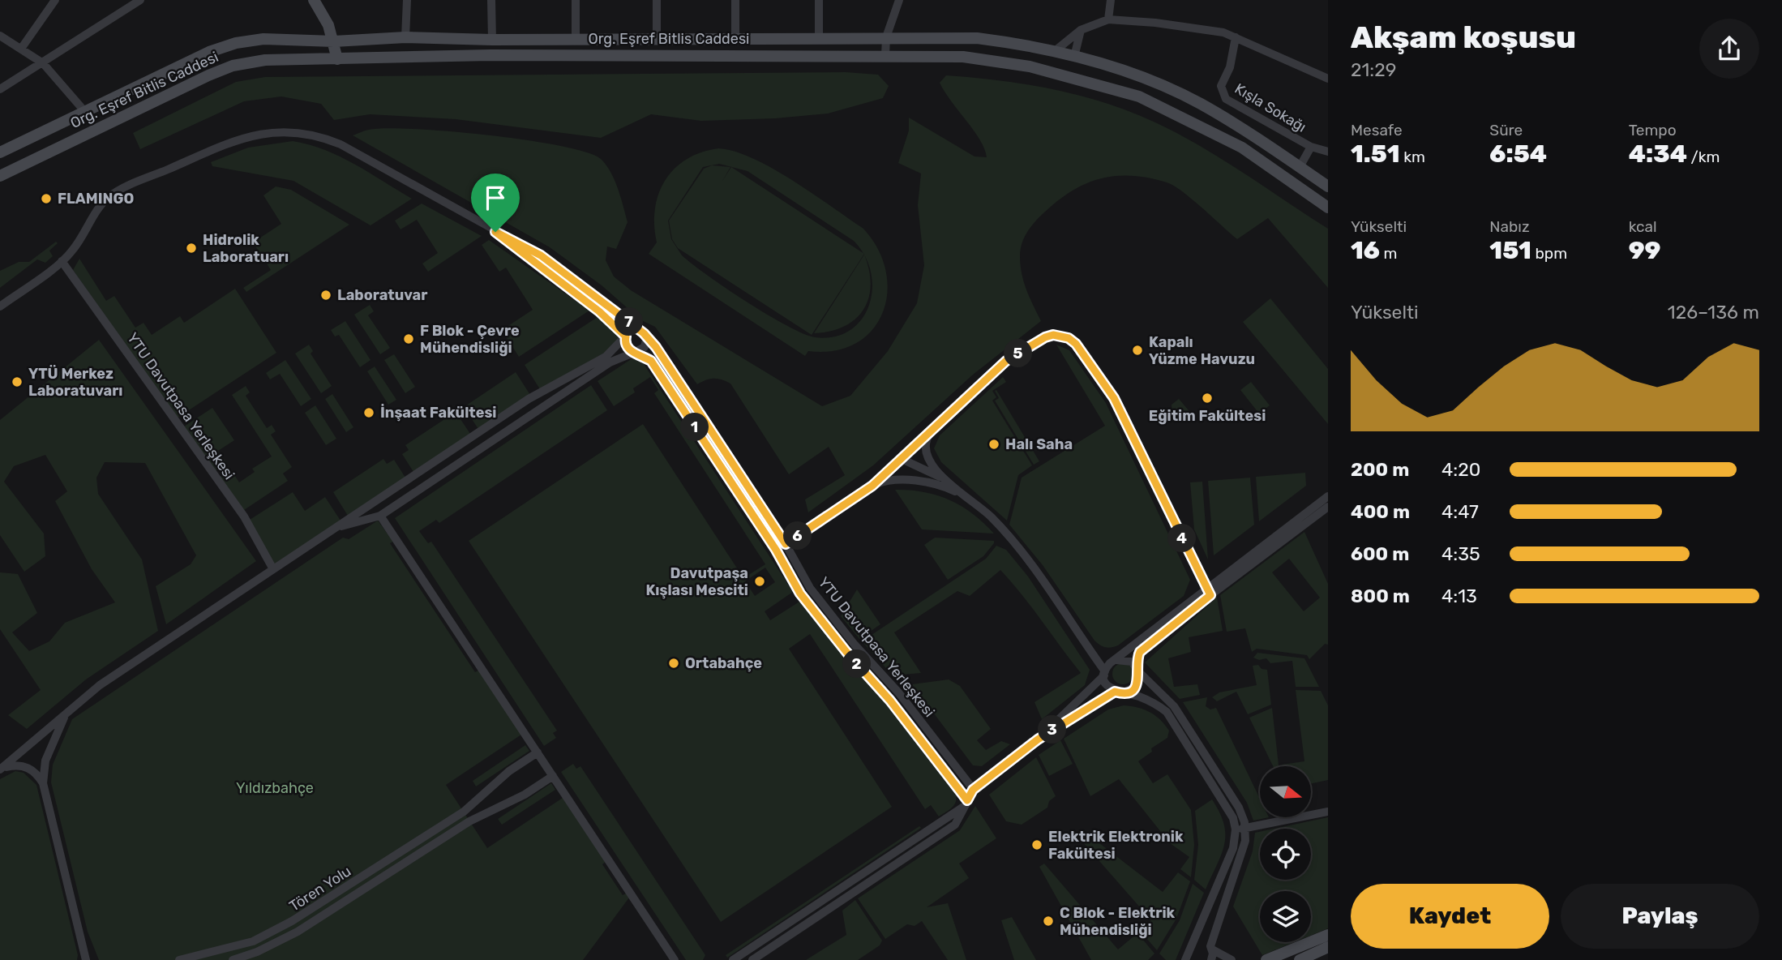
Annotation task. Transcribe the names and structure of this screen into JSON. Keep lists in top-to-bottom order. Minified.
{"streets":{"street":["Org. Eşref Bitlis Caddesi","Kışla Sokağı","YTU Davutpasa Yerleşkesi","Tören Yolu"]},"parks":["Yıldızbahçe"],"places":["FLAMINGO","Hidrolik Laboratuarı","Laboratuvar","F Blok - Çevre Mühendisliği","Kapalı Yüzme Havuzu","YTÜ Merkez Laboratuvarı","Eğitim Fakültesi","İnşaat Fakültesi","Halı Saha","Davutpaşa Kışlası Mesciti","Ortabahçe","Elektrik Elektronik Fakültesi","C Blok - Elektrik Mühendisliği"],"north":"right","page":{"heading":["Akşam koşusu","21:29"],"stats":[["Mesafe","1.51 km"],["Süre","6:54"],["Tempo","4:34 /km"],["Yükselti","16 m"],["Nabız","151 bpm"],["kcal","99"]],"chart":["Yükselti","126–136 m"],"pins":["7","5","1","6","4","2","3"],"list":[{"name":"200 m","note":"4:20"},{"name":"400 m","note":"4:47"},{"name":"600 m","note":"4:35"},{"name":"800 m","note":"4:13"}],"buttons":["Kaydet","Paylaş"]}}
